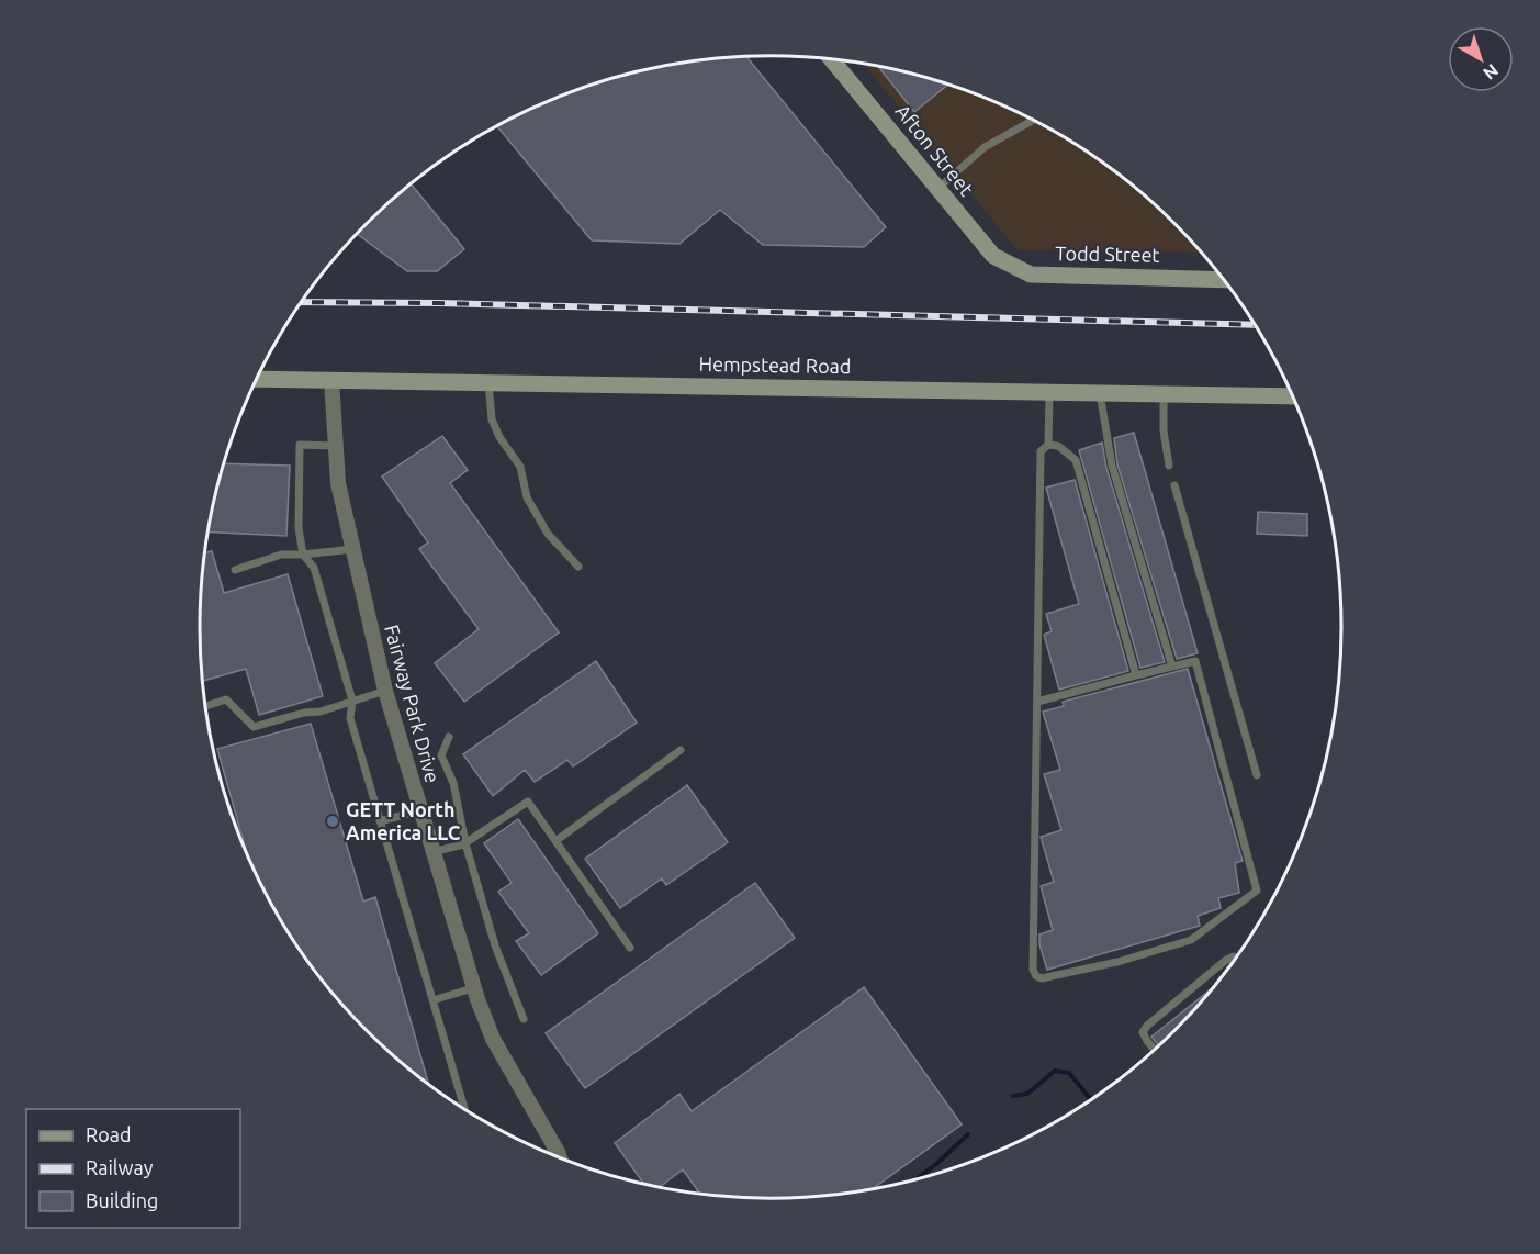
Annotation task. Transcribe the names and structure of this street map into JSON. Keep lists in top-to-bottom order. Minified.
{"streets":{"main road":["Afton Street","Todd Street","Hempstead Road"],"street":["Fairway Park Drive"]},"crossings":[["Afton Street","Todd Street"],["Hempstead Road","Fairway Park Drive"]],"places":["GETT North America LLC"],"legend":["Road","Railway","Building"],"north":"bottom right"}
